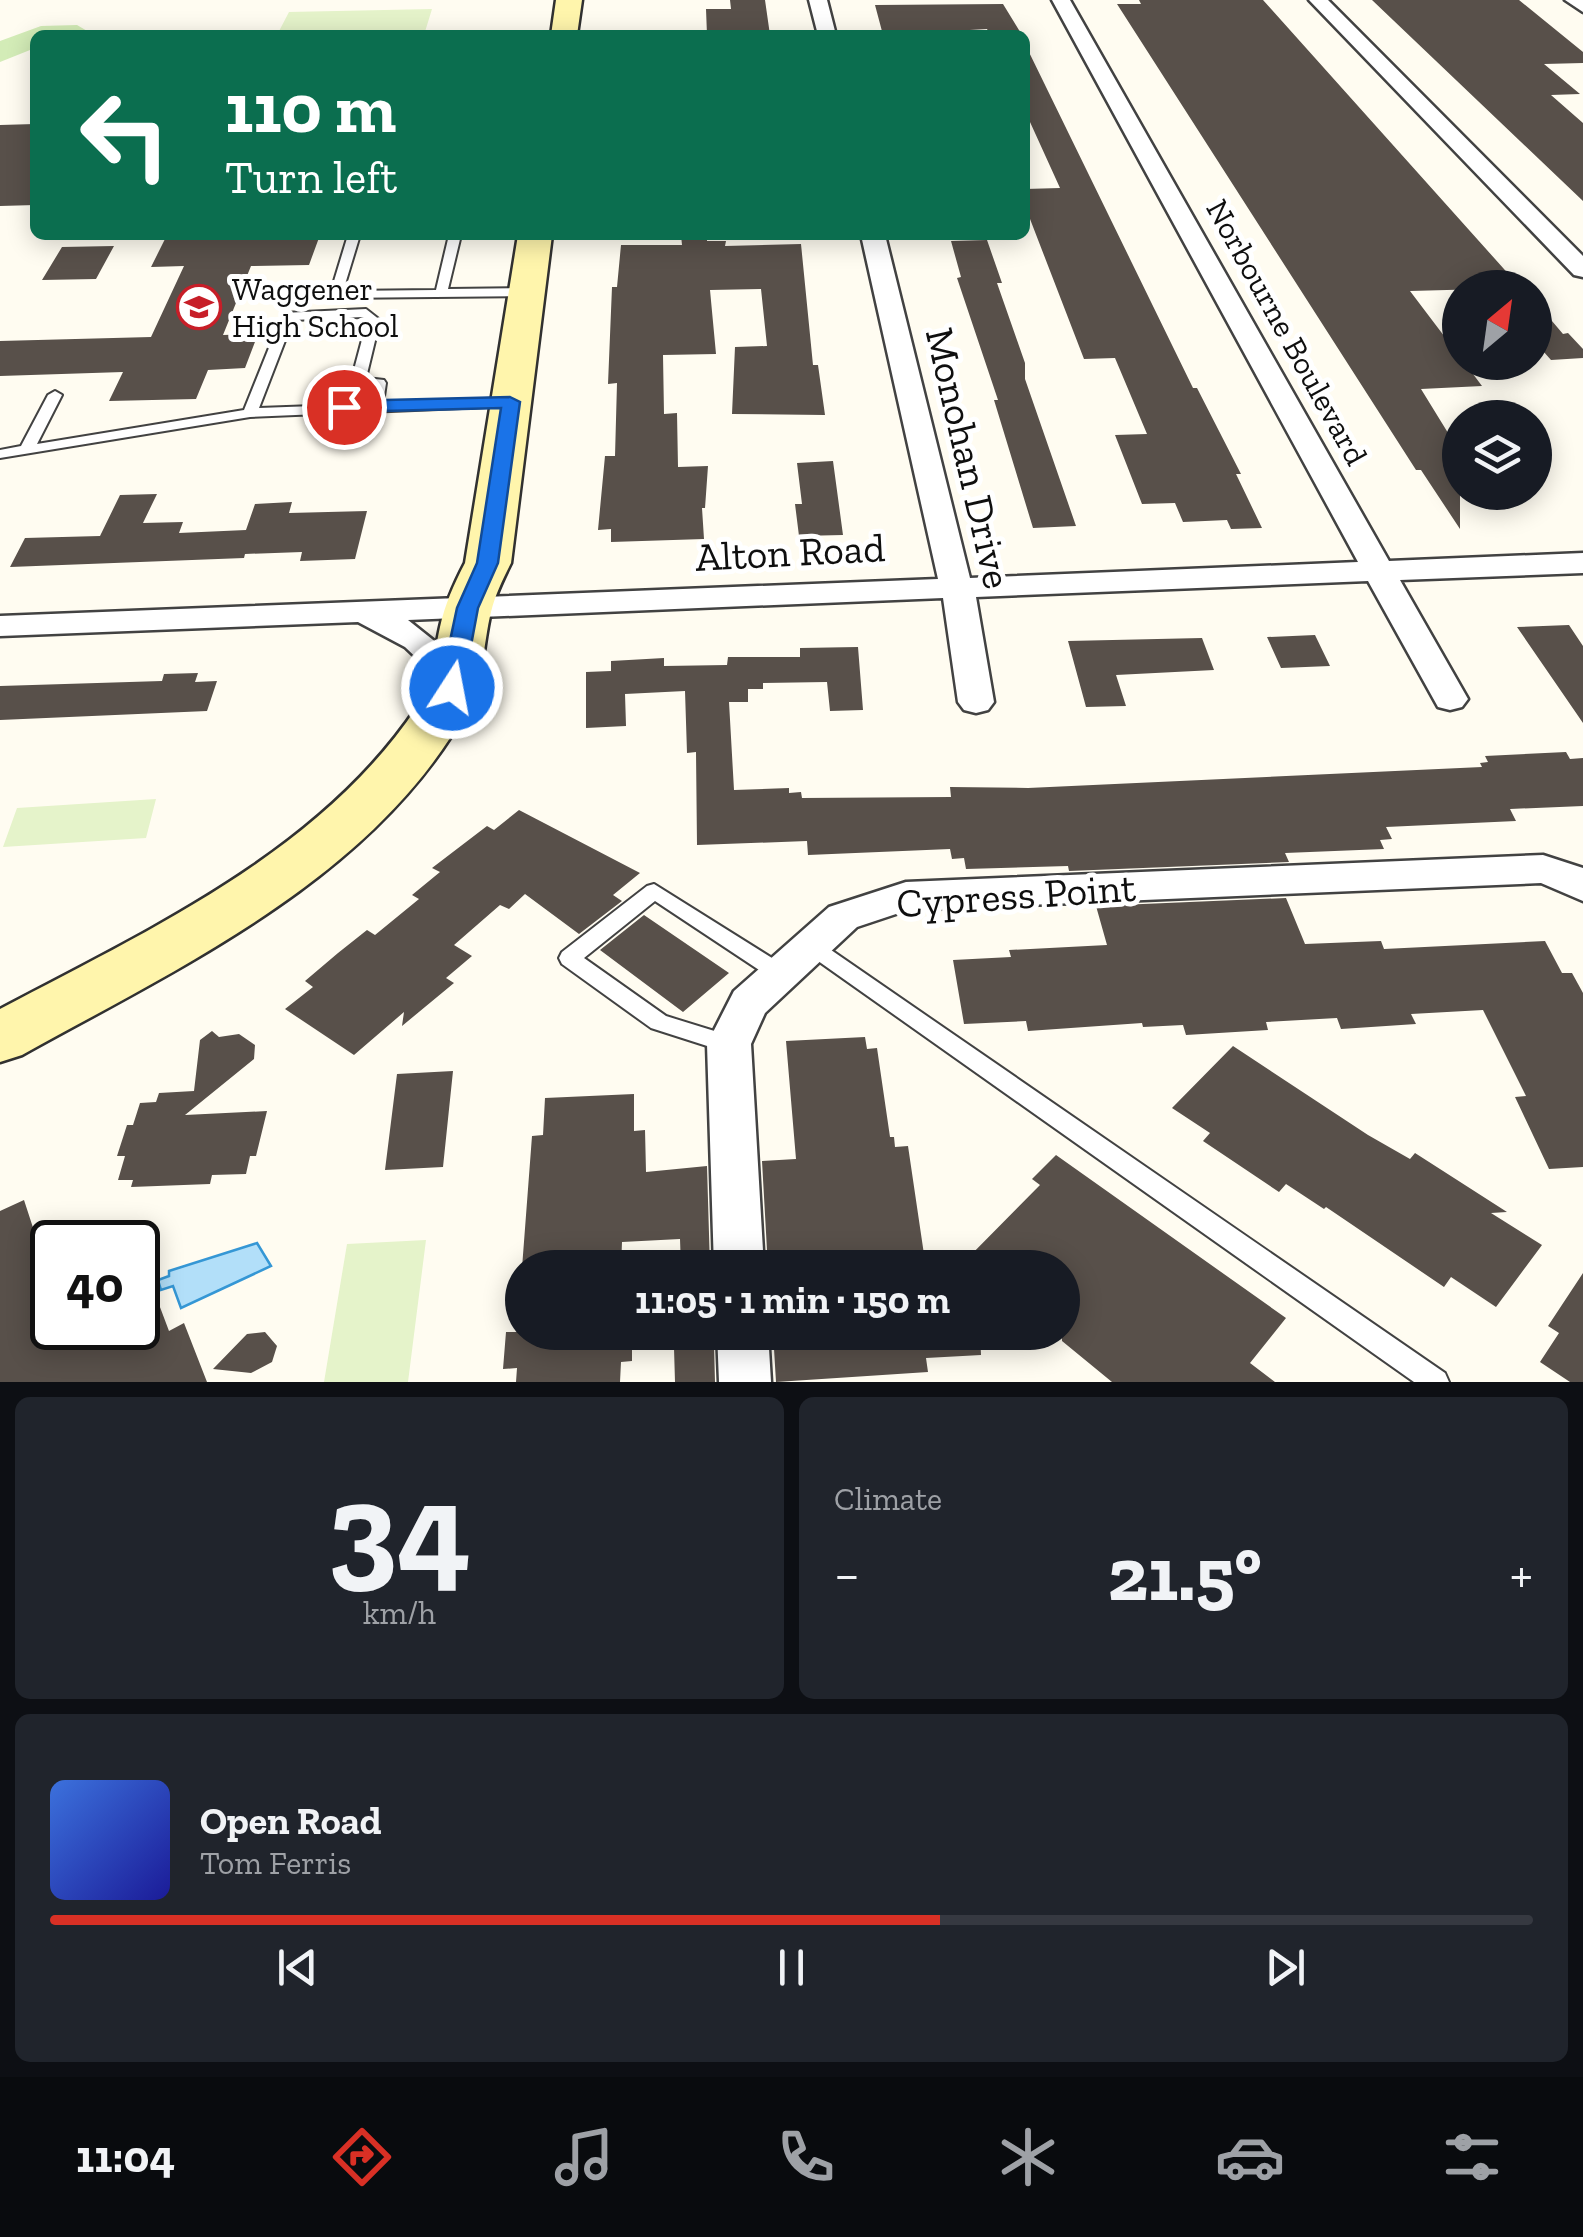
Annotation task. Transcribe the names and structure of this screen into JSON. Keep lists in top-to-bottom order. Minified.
{"streets":{"street":["Norbourne Boulevard","Monohan Drive","Alton Road","Cypress Point"]},"crossings":[["Norbourne Boulevard","Alton Road"],["Monohan Drive","Alton Road"]],"places":{"school or university":["Waggener High School"]},"north":"top right","page":{"turn":["110 m","Turn left"],"limit":"40","trip":"11:05 · 1 min · 150 m","tile":[["34","km/h"],"Climate"],"heat":["−","21.5°","+"],"song":["Open Road","Tom Ferris"],"tabs":"11:04"}}
